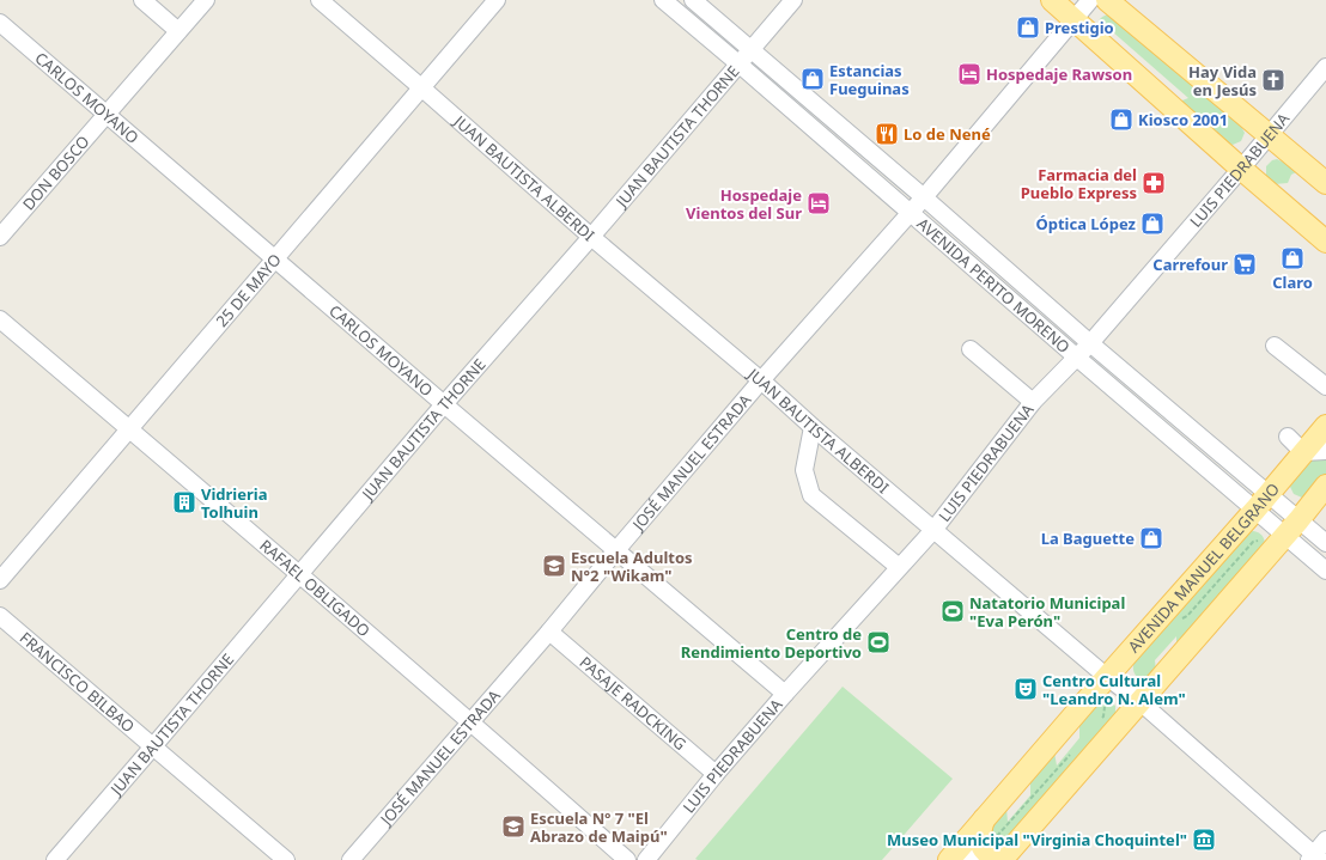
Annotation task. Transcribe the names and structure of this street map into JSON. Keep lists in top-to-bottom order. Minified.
{"streets":{"main road":["AVENIDA MANUEL BELGRANO"],"street":["CARLOS MOYANO","JUAN BAUTISTA THORNE","LUIS PIEDRABUENA","DON BOSCO","JUAN BAUTISTA ALBERDI","AVENIDA PERITO MORENO","25 DE MAYO","JOSÉ MANUEL ESTRADA","RAFAEL OBLIGADO","FRANCISCO BILBAO","PASAJE RADCKING"]},"crossings":[["CARLOS MOYANO","JUAN BAUTISTA THORNE"],["CARLOS MOYANO","LUIS PIEDRABUENA"],["CARLOS MOYANO","DON BOSCO"],["CARLOS MOYANO","25 DE MAYO"],["CARLOS MOYANO","JOSÉ MANUEL ESTRADA"],["JUAN BAUTISTA THORNE","JUAN BAUTISTA ALBERDI"],["JUAN BAUTISTA THORNE","AVENIDA PERITO MORENO"],["JUAN BAUTISTA THORNE","RAFAEL OBLIGADO"],["JUAN BAUTISTA THORNE","FRANCISCO BILBAO"],["LUIS PIEDRABUENA","JUAN BAUTISTA ALBERDI"],["LUIS PIEDRABUENA","AVENIDA PERITO MORENO"],["LUIS PIEDRABUENA","PASAJE RADCKING"],["JUAN BAUTISTA ALBERDI","25 DE MAYO"],["JUAN BAUTISTA ALBERDI","JOSÉ MANUEL ESTRADA"],["JUAN BAUTISTA ALBERDI","AVENIDA MANUEL BELGRANO"],["AVENIDA PERITO MORENO","JOSÉ MANUEL ESTRADA"],["AVENIDA PERITO MORENO","AVENIDA MANUEL BELGRANO"],["25 DE MAYO","RAFAEL OBLIGADO"],["JOSÉ MANUEL ESTRADA","RAFAEL OBLIGADO"],["JOSÉ MANUEL ESTRADA","PASAJE RADCKING"]],"places":{"shop":["Prestigio","Estancias Fueguinas","Kiosco 2001","Óptica López","Claro","La Baguette"],"hotel":["Hospedaje Rawson","Hospedaje Vientos del Sur"],"church":["Hay Vida en Jesús"],"restaurant":["Lo de Nené"],"pharmacy":["Farmacia del Pueblo Express"],"supermarket":["Carrefour"],"building":["Vidrieria Tolhuin"],"school or university":["Escuela Adultos N°2 \"Wikam\"","Escuela Nº 7 \"El Abrazo de Maipú\""],"sports":["Natatorio Municipal \"Eva Perón\"","Centro de Rendimiento Deportivo"],"theatre":["Centro Cultural \"Leandro N. Alem\""],"museum":["Museo Municipal \"Virginia Choquintel\""]}}
